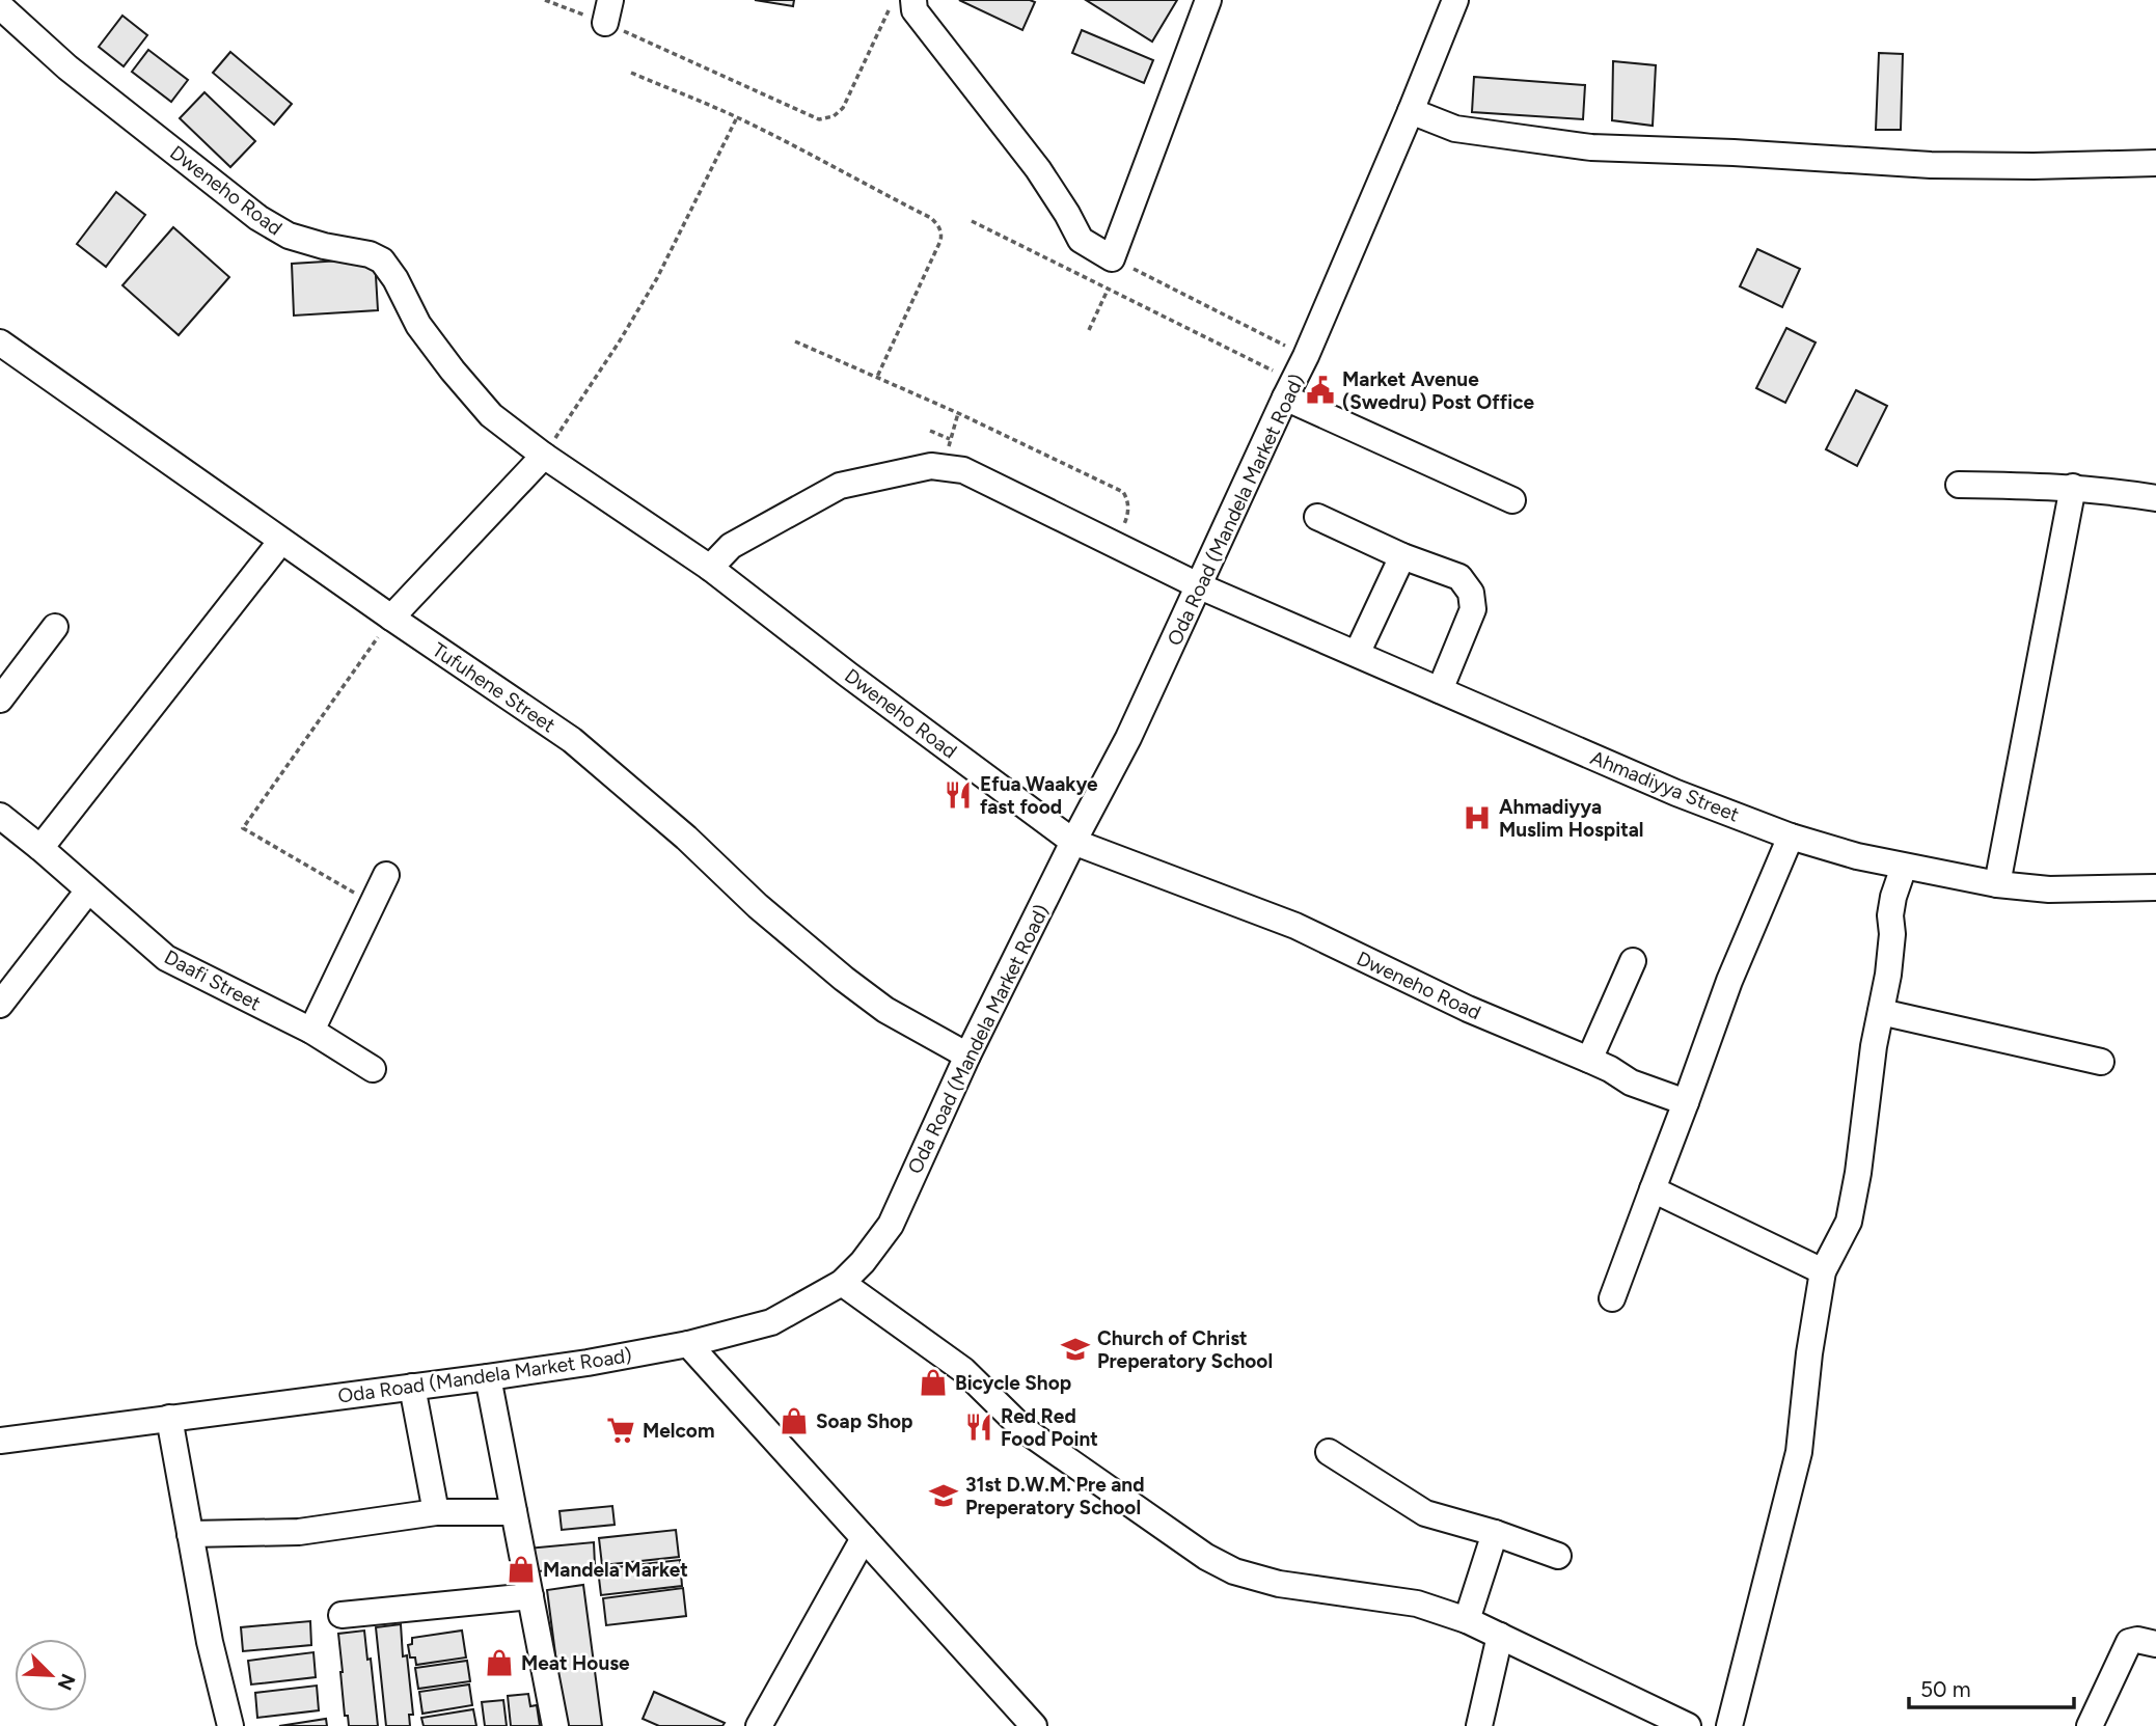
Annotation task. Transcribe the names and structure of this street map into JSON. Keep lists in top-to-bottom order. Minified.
{"streets":{"street":["Dweneho Road","Oda Road (Mandela Market Road)","Tufuhene Street","Ahmadiyya Street","Daafi Street"]},"crossings":[["Dweneho Road","Oda Road (Mandela Market Road)"],["Oda Road (Mandela Market Road)","Tufuhene Street"],["Oda Road (Mandela Market Road)","Ahmadiyya Street"]],"places":{"public building":["Market Avenue (Swedru) Post Office"],"restaurant":["Efua Waakye fast food","Red Red Food Point"],"hospital":["Ahmadiyya Muslim Hospital"],"school or university":["Church of Christ Preperatory School","31st D.W.M. Pre and Preperatory School"],"shop":["Bicycle Shop","Soap Shop","Mandela Market","Meat House"],"supermarket":["Melcom"]},"scale_bar":"50 m","north":"bottom right"}
